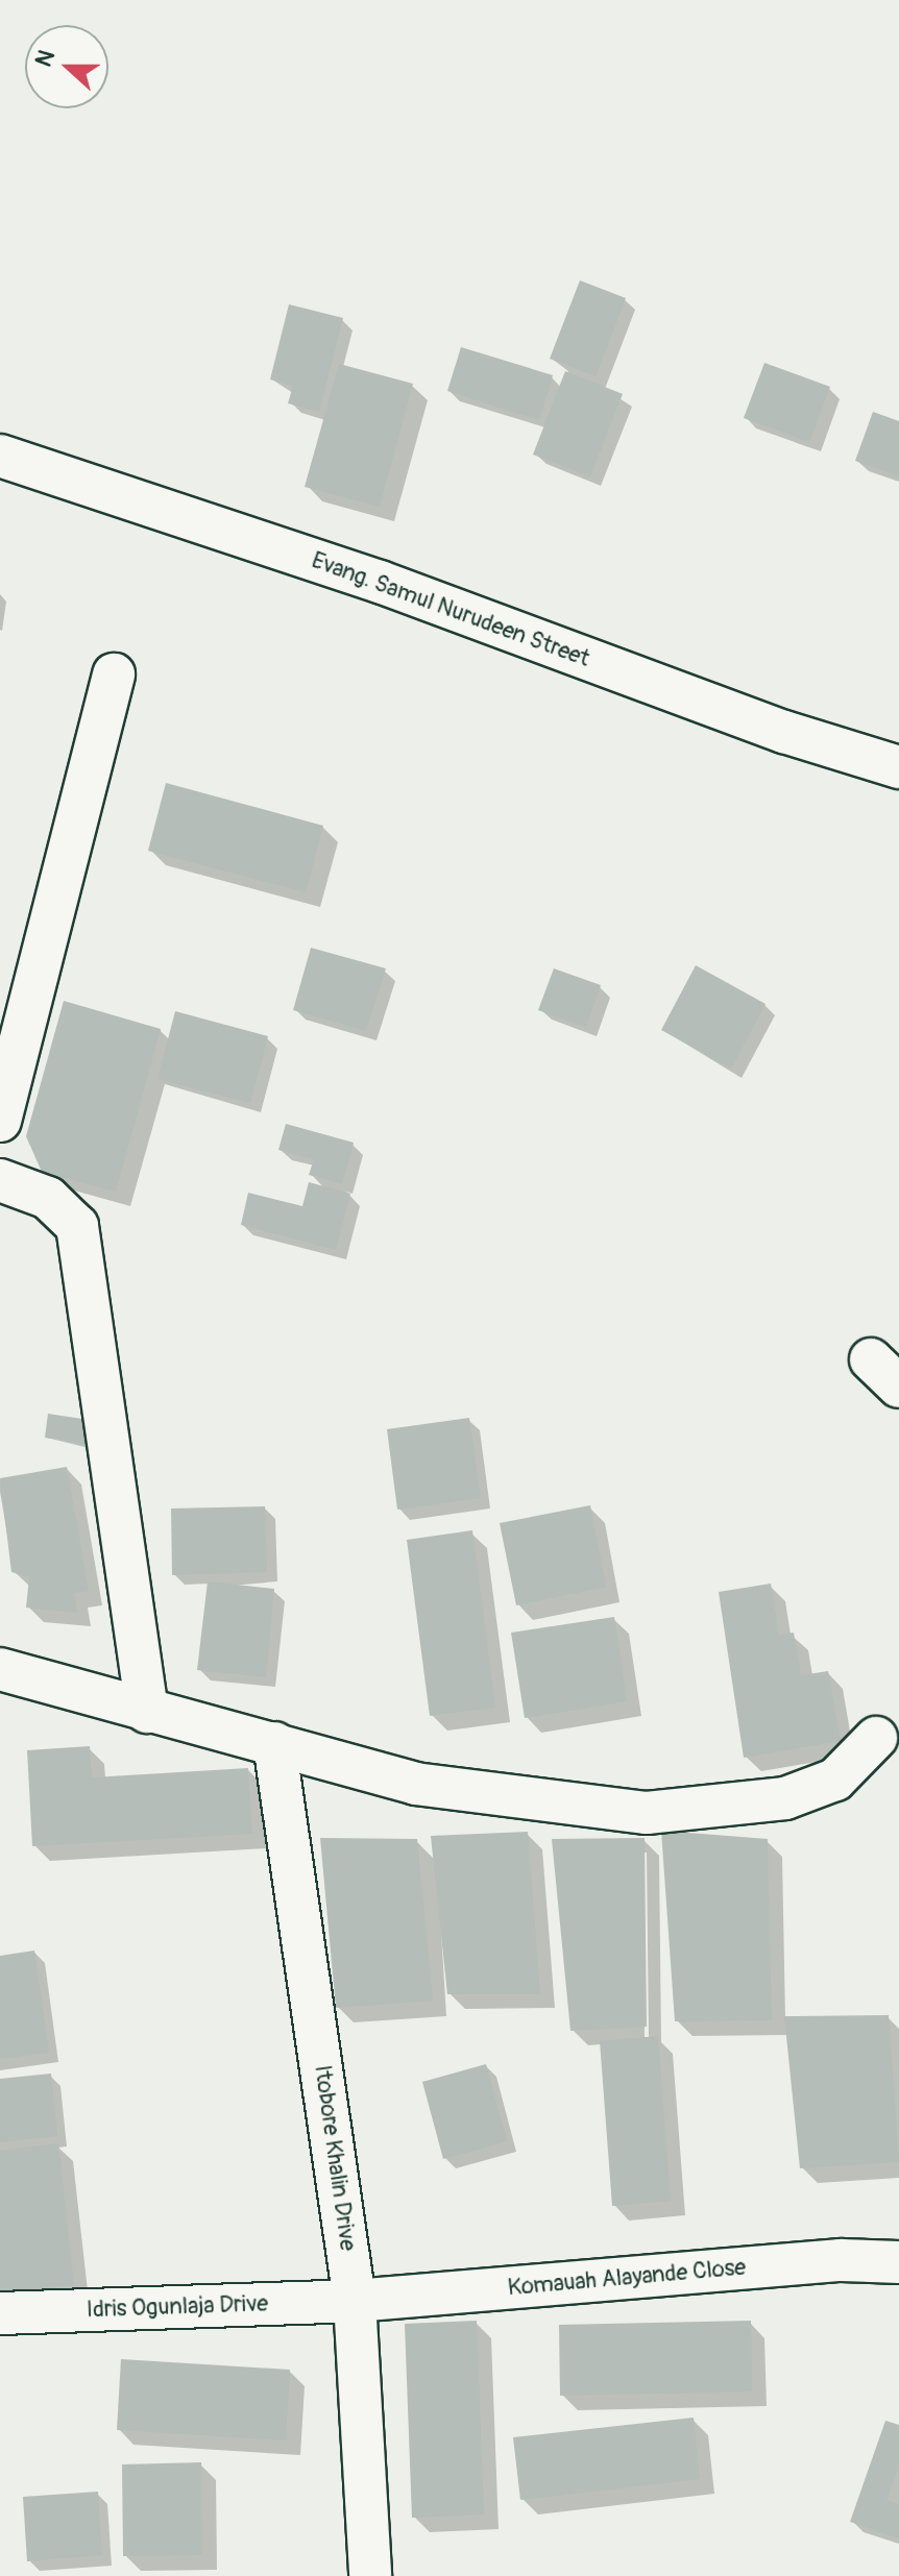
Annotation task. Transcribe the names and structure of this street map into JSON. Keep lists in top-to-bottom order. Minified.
{"streets":{"street":["Evang. Samul Nurudeen Street","Itobore Khalin Drive","Komauah Alayande Close","Idris Ogunlaja Drive"]},"crossings":[["Itobore Khalin Drive","Komauah Alayande Close"],["Itobore Khalin Drive","Idris Ogunlaja Drive"],["Komauah Alayande Close","Idris Ogunlaja Drive"]],"north":"left"}
